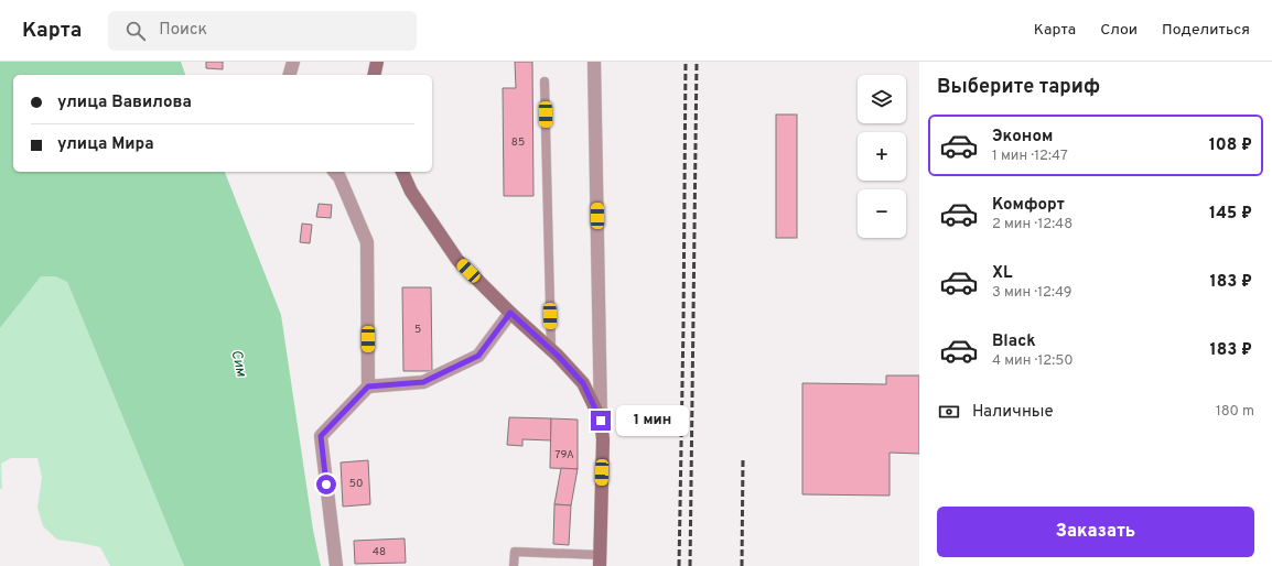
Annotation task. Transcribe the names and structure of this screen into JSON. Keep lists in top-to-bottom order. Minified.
{"water":["Сим"],"house_numbers":["85","5","79А","50","48"],"page":{"header":"Карта","search":"Поиск","nav":["Карта","Слои","Поделиться"],"heading":"Выберите тариф","map_buttons":["+","−"],"banner":["улица Вавилова","улица Мира"],"list":[{"name":"Эконом","note":"1 мин · 12:47","value":"108 ₽"},{"name":"Комфорт","note":"2 мин · 12:48","value":"145 ₽"},{"name":"XL","note":"3 мин · 12:49","value":"183 ₽"},{"name":"Black","note":"4 мин · 12:50","value":"183 ₽"}],"pay":["Наличные","180 m"],"bubble":"1 мин","buttons":"Заказать"}}
